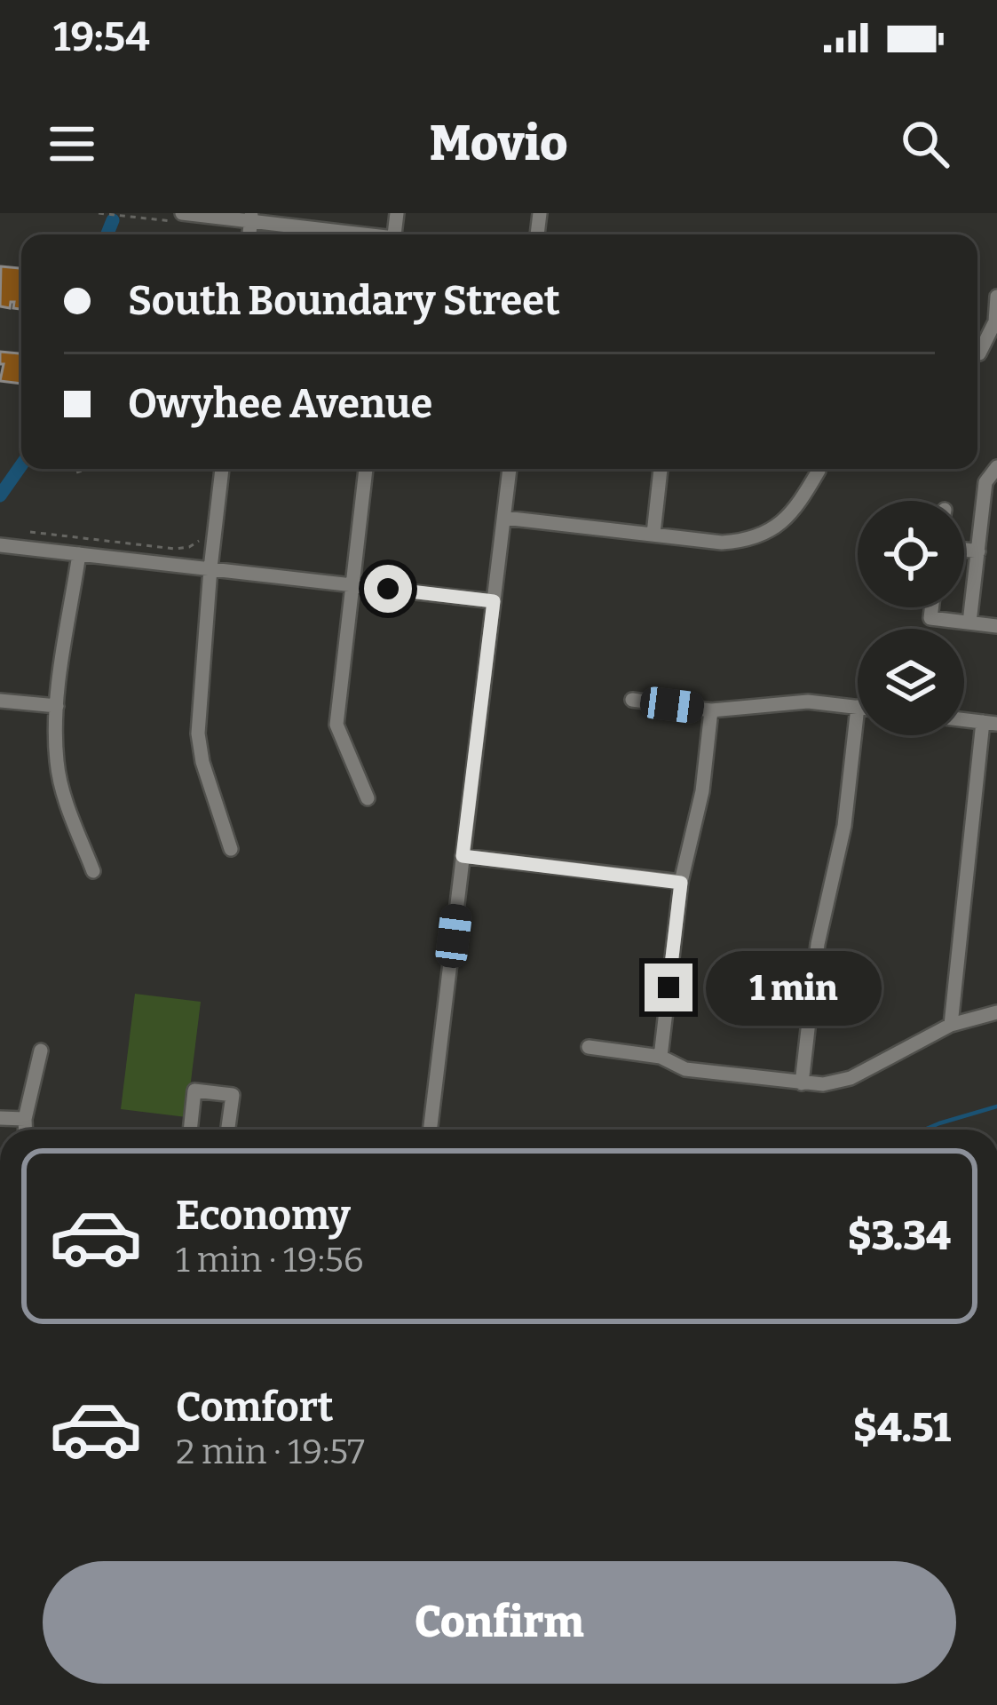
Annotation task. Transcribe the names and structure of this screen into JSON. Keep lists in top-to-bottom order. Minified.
{"page":{"status":"19:54","header":"Movio","banner":["South Boundary Street","Owyhee Avenue"],"bubble":"1 min","list":[{"name":"Economy","note":"1 min · 19:56","value":"$3.34"},{"name":"Comfort","note":"2 min · 19:57","value":"$4.51"}],"buttons":"Confirm"}}
